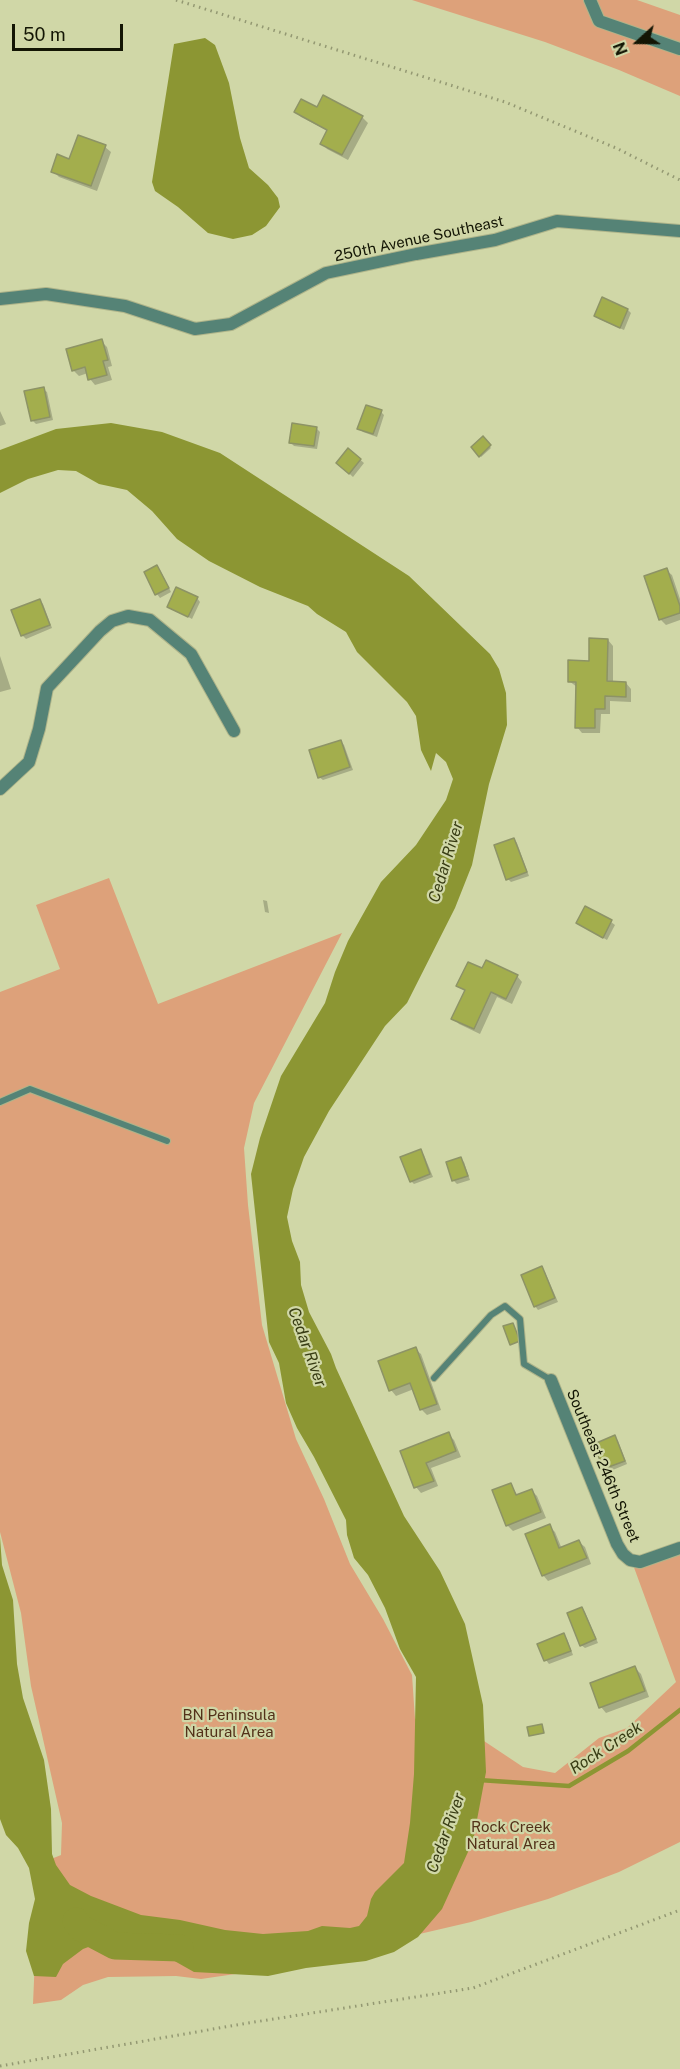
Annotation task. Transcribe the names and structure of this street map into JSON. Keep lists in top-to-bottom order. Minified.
{"streets":{"street":["250th Avenue Southeast","Southeast 246th Street"]},"water":["Cedar River","Rock Creek"],"parks":["BN Peninsula Natural Area","Rock Creek Natural Area"],"scale_bar":"50 m","north":"left"}
